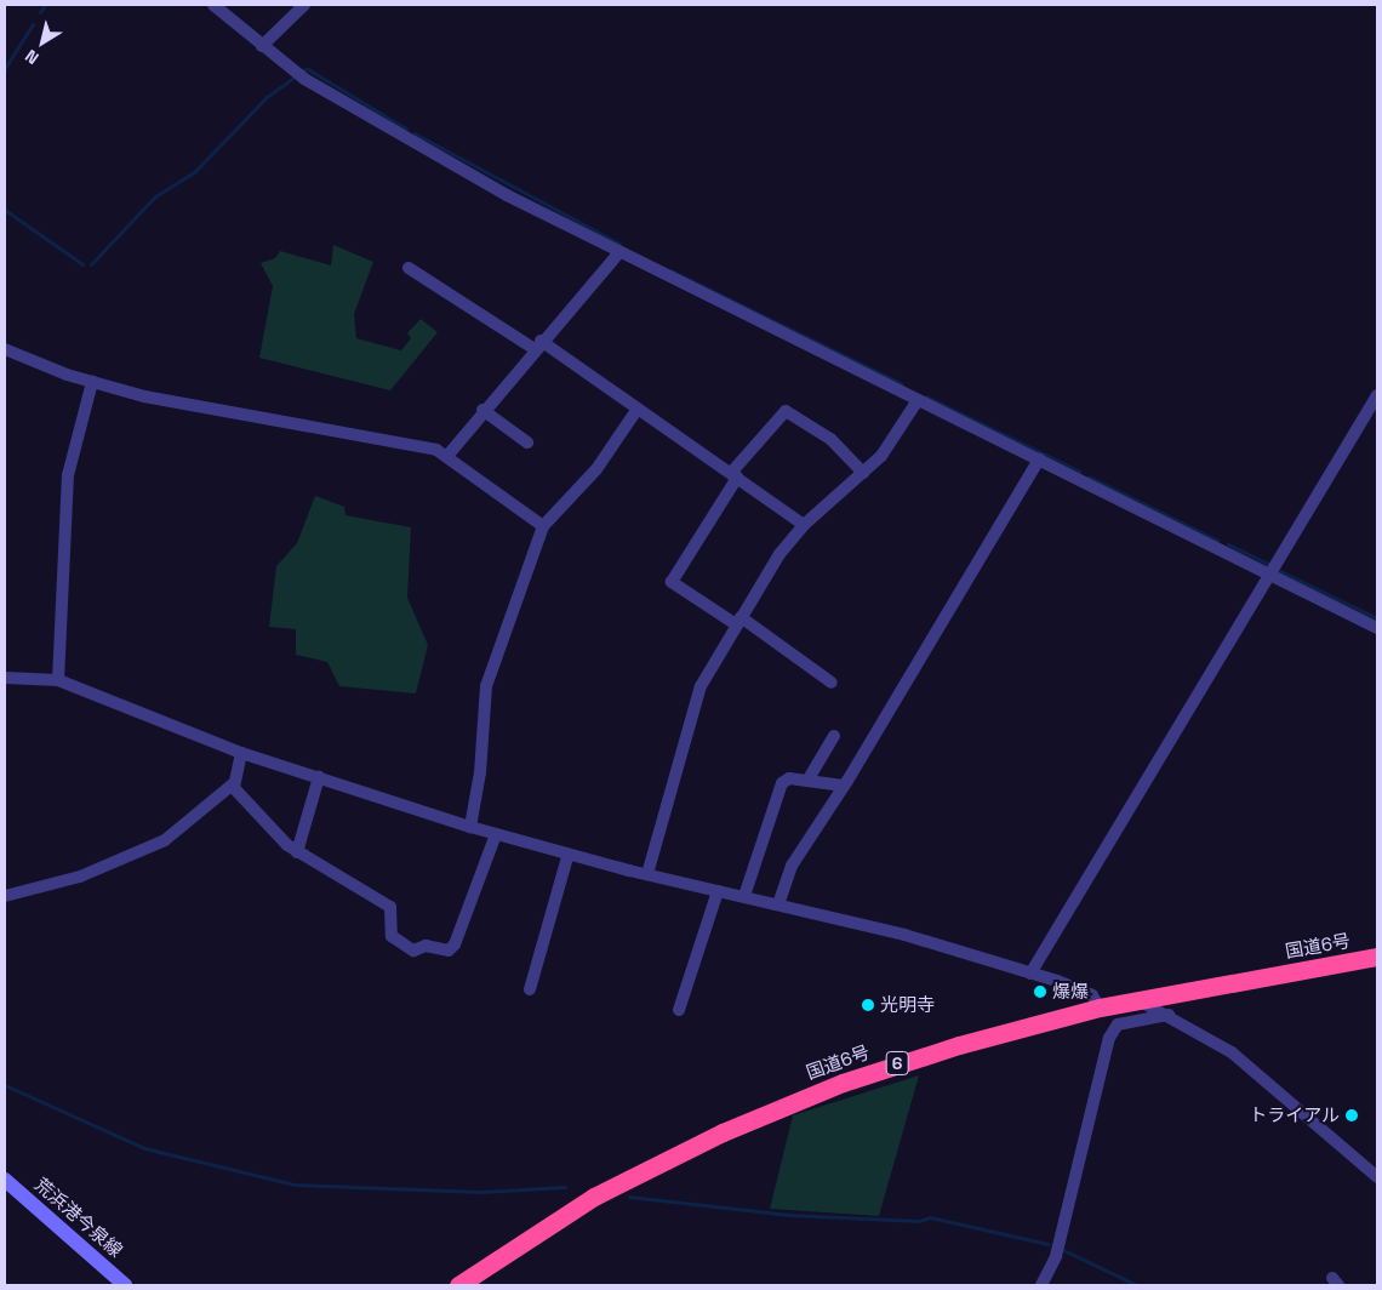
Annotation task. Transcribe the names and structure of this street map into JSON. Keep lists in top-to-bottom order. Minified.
{"streets":{"highway":["国道6号","6"],"main road":["荒浜港今泉線"]},"places":["爆爆","光明寺","トライアル"],"north":"bottom left"}
